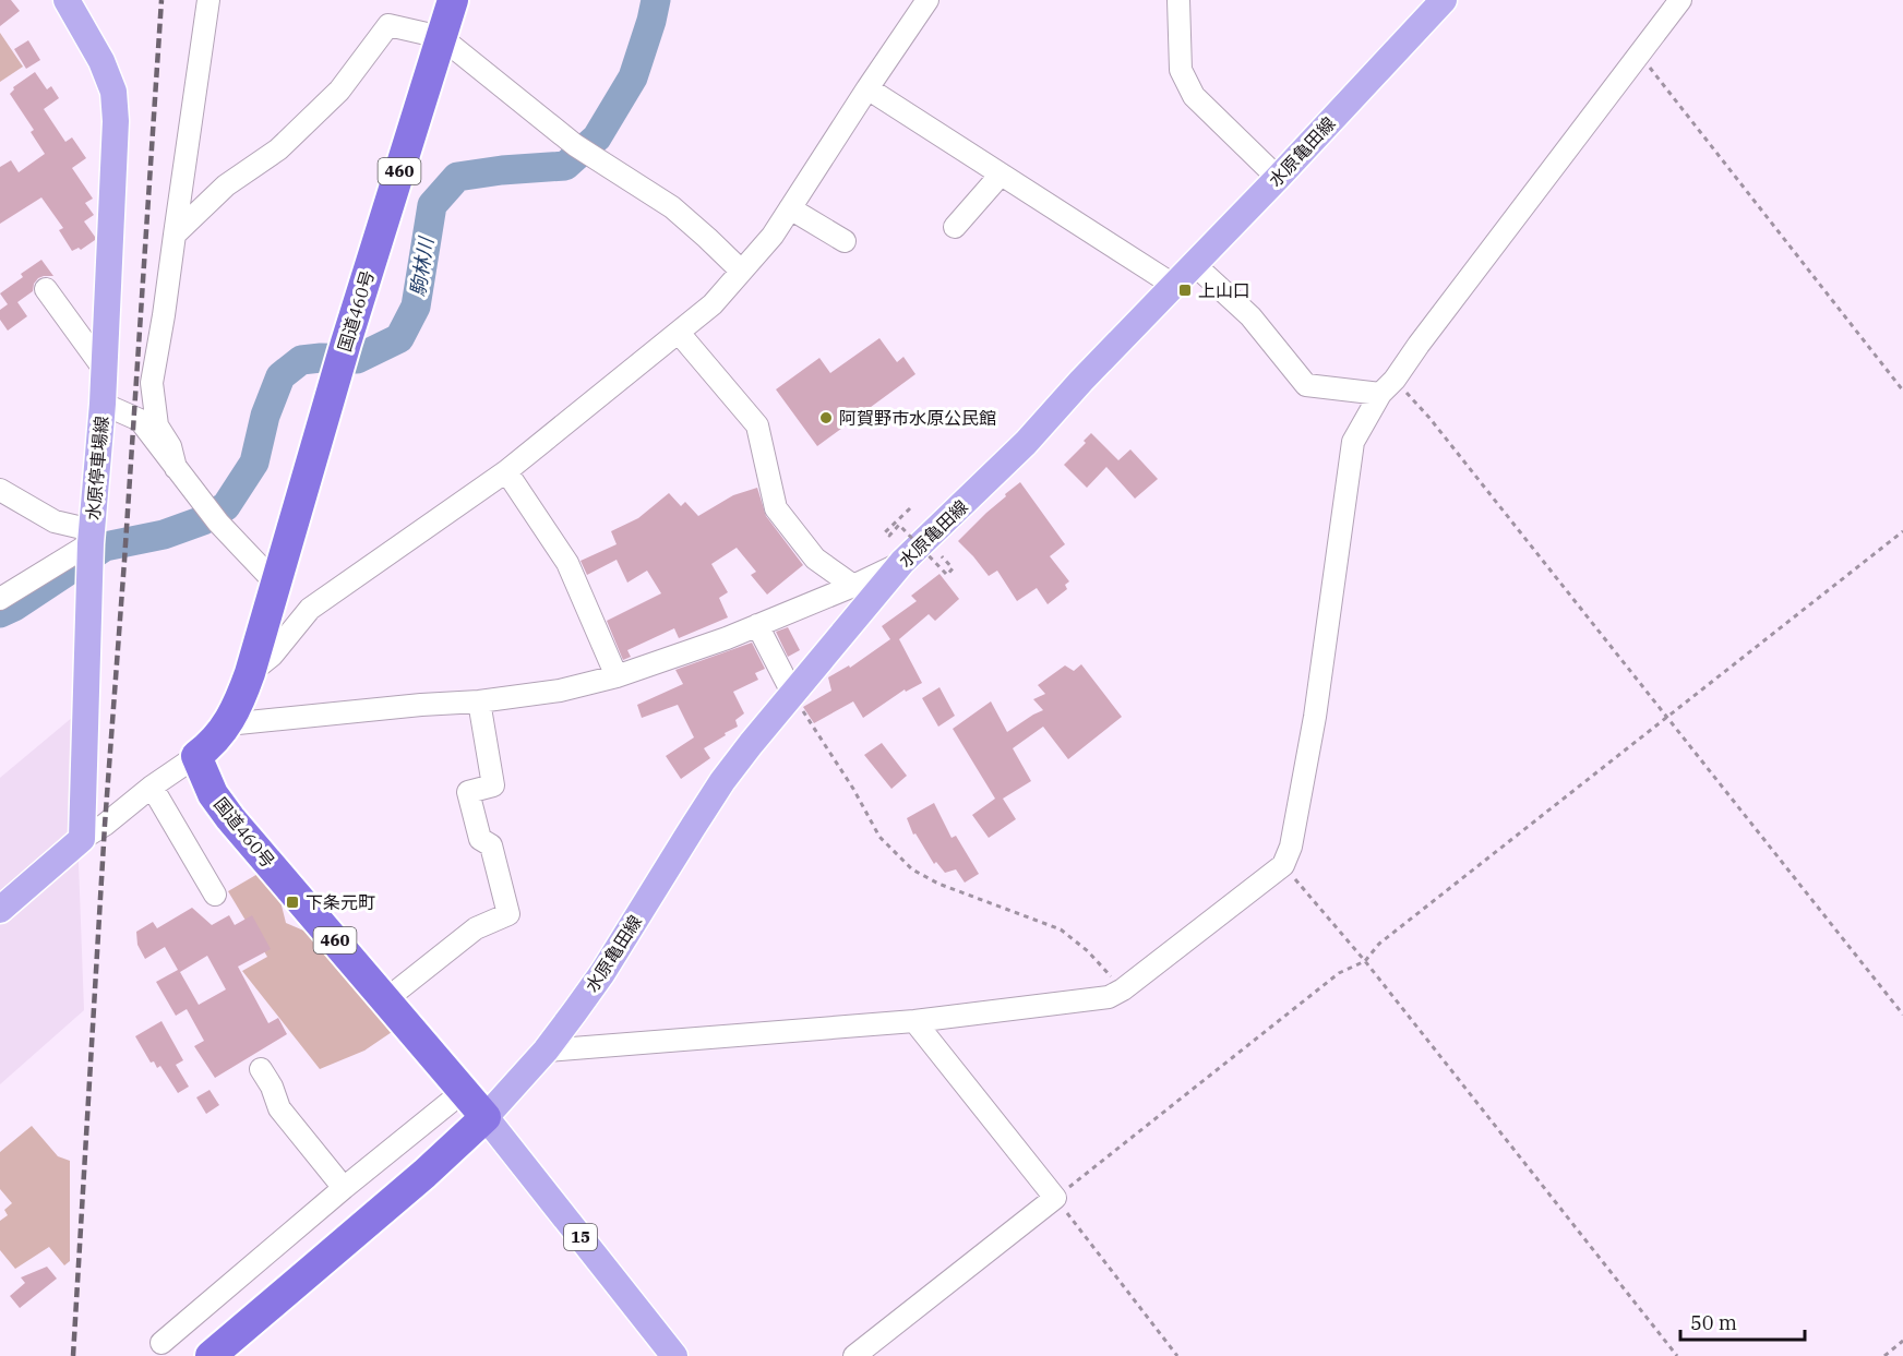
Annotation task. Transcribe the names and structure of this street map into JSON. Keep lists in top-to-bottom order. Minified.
{"streets":{"highway":["460","国道460号"],"main road":["水原亀田線","水原停車場線","15"]},"crossings":[["水原亀田線","国道460号"],["水原亀田線","15"],["国道460号","15"]],"water":["駒林川"],"places":{"transit":["上山口","下条元町"],"other":["阿賀野市水原公民館"]},"scale_bar":"50 m"}
